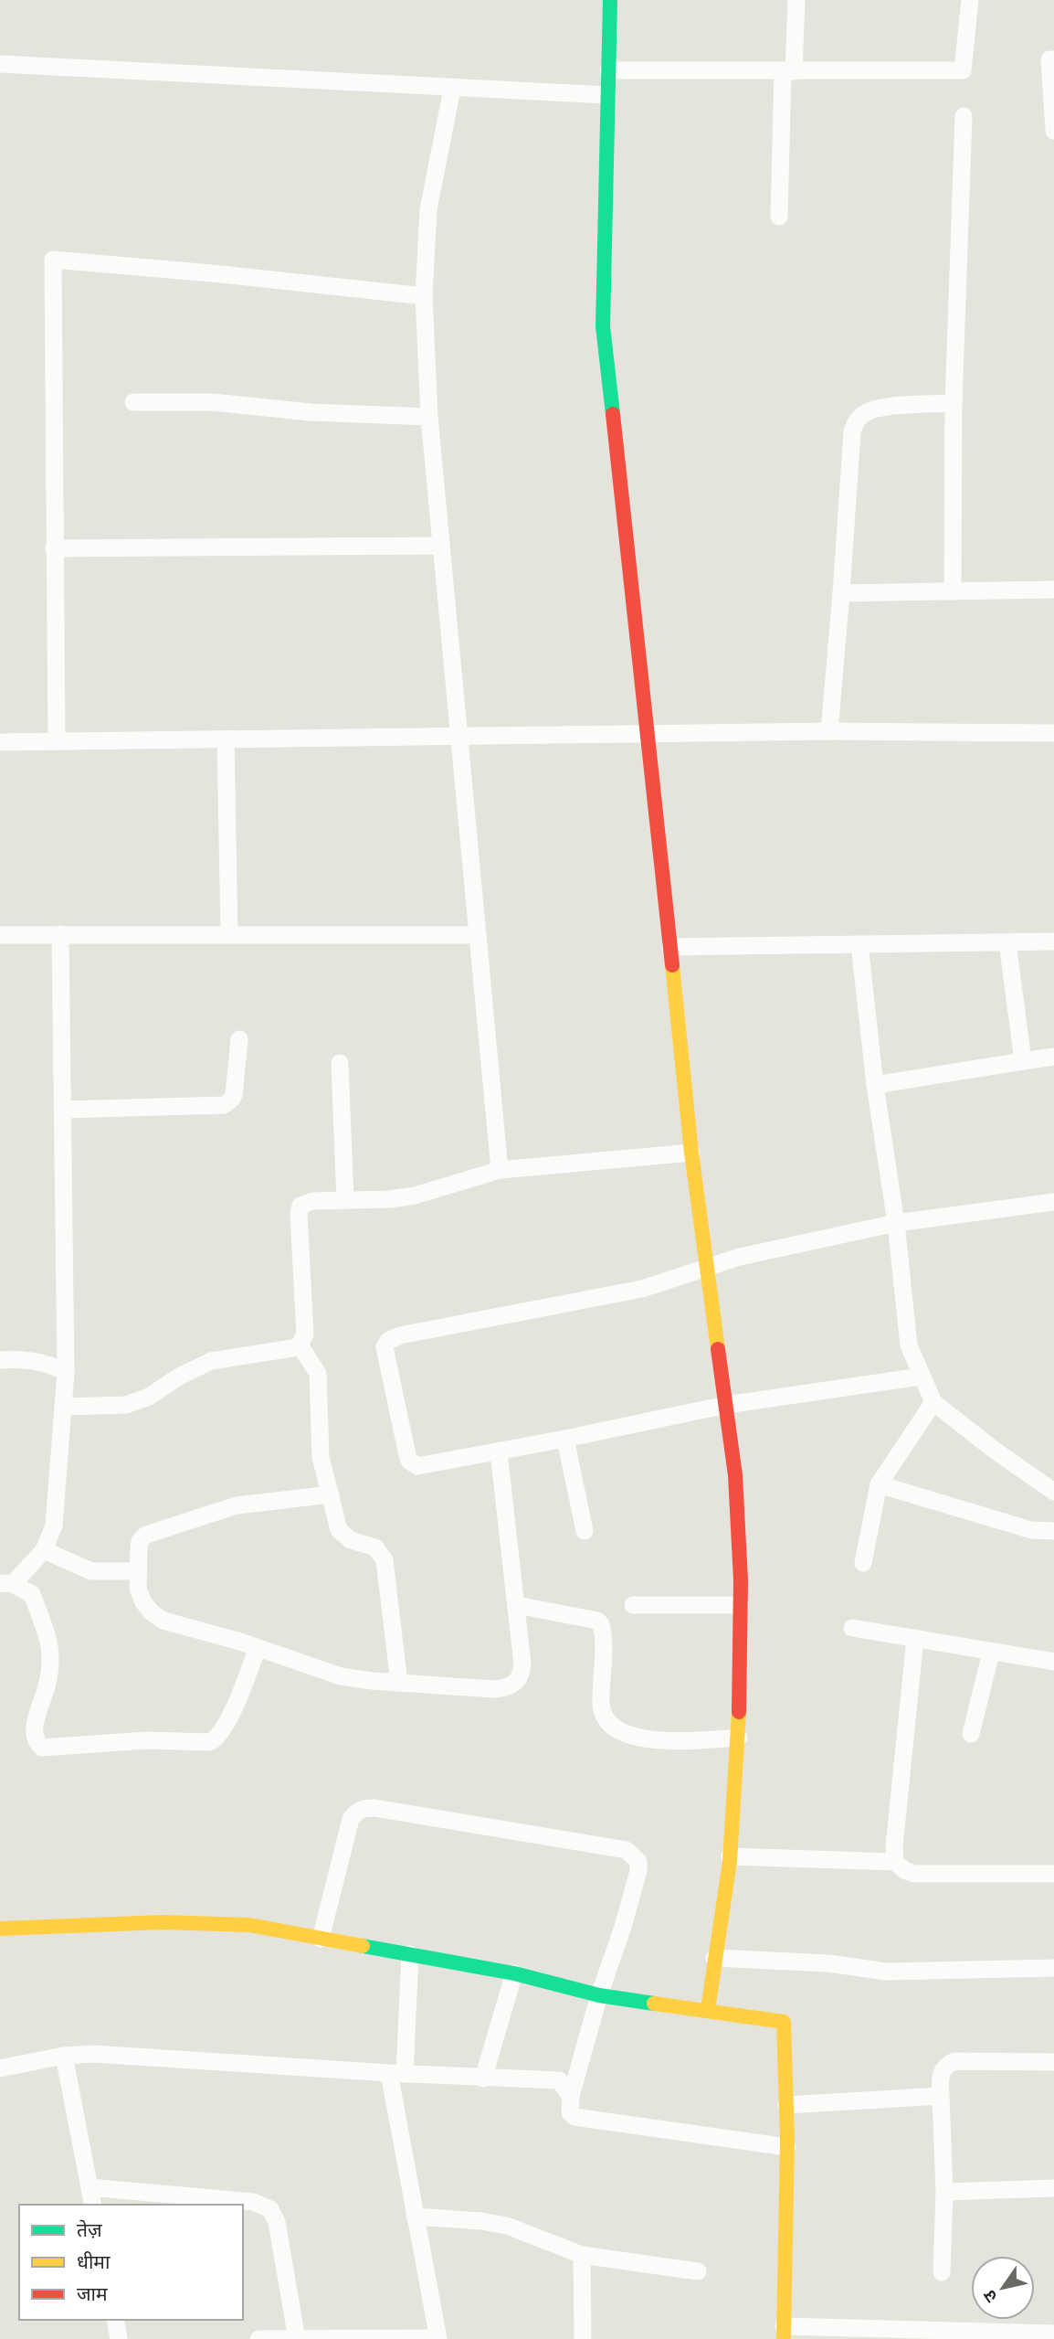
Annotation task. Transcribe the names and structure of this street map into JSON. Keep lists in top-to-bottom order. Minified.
{"legend":["तेज़","धीमा","जाम"],"north":"bottom left"}
